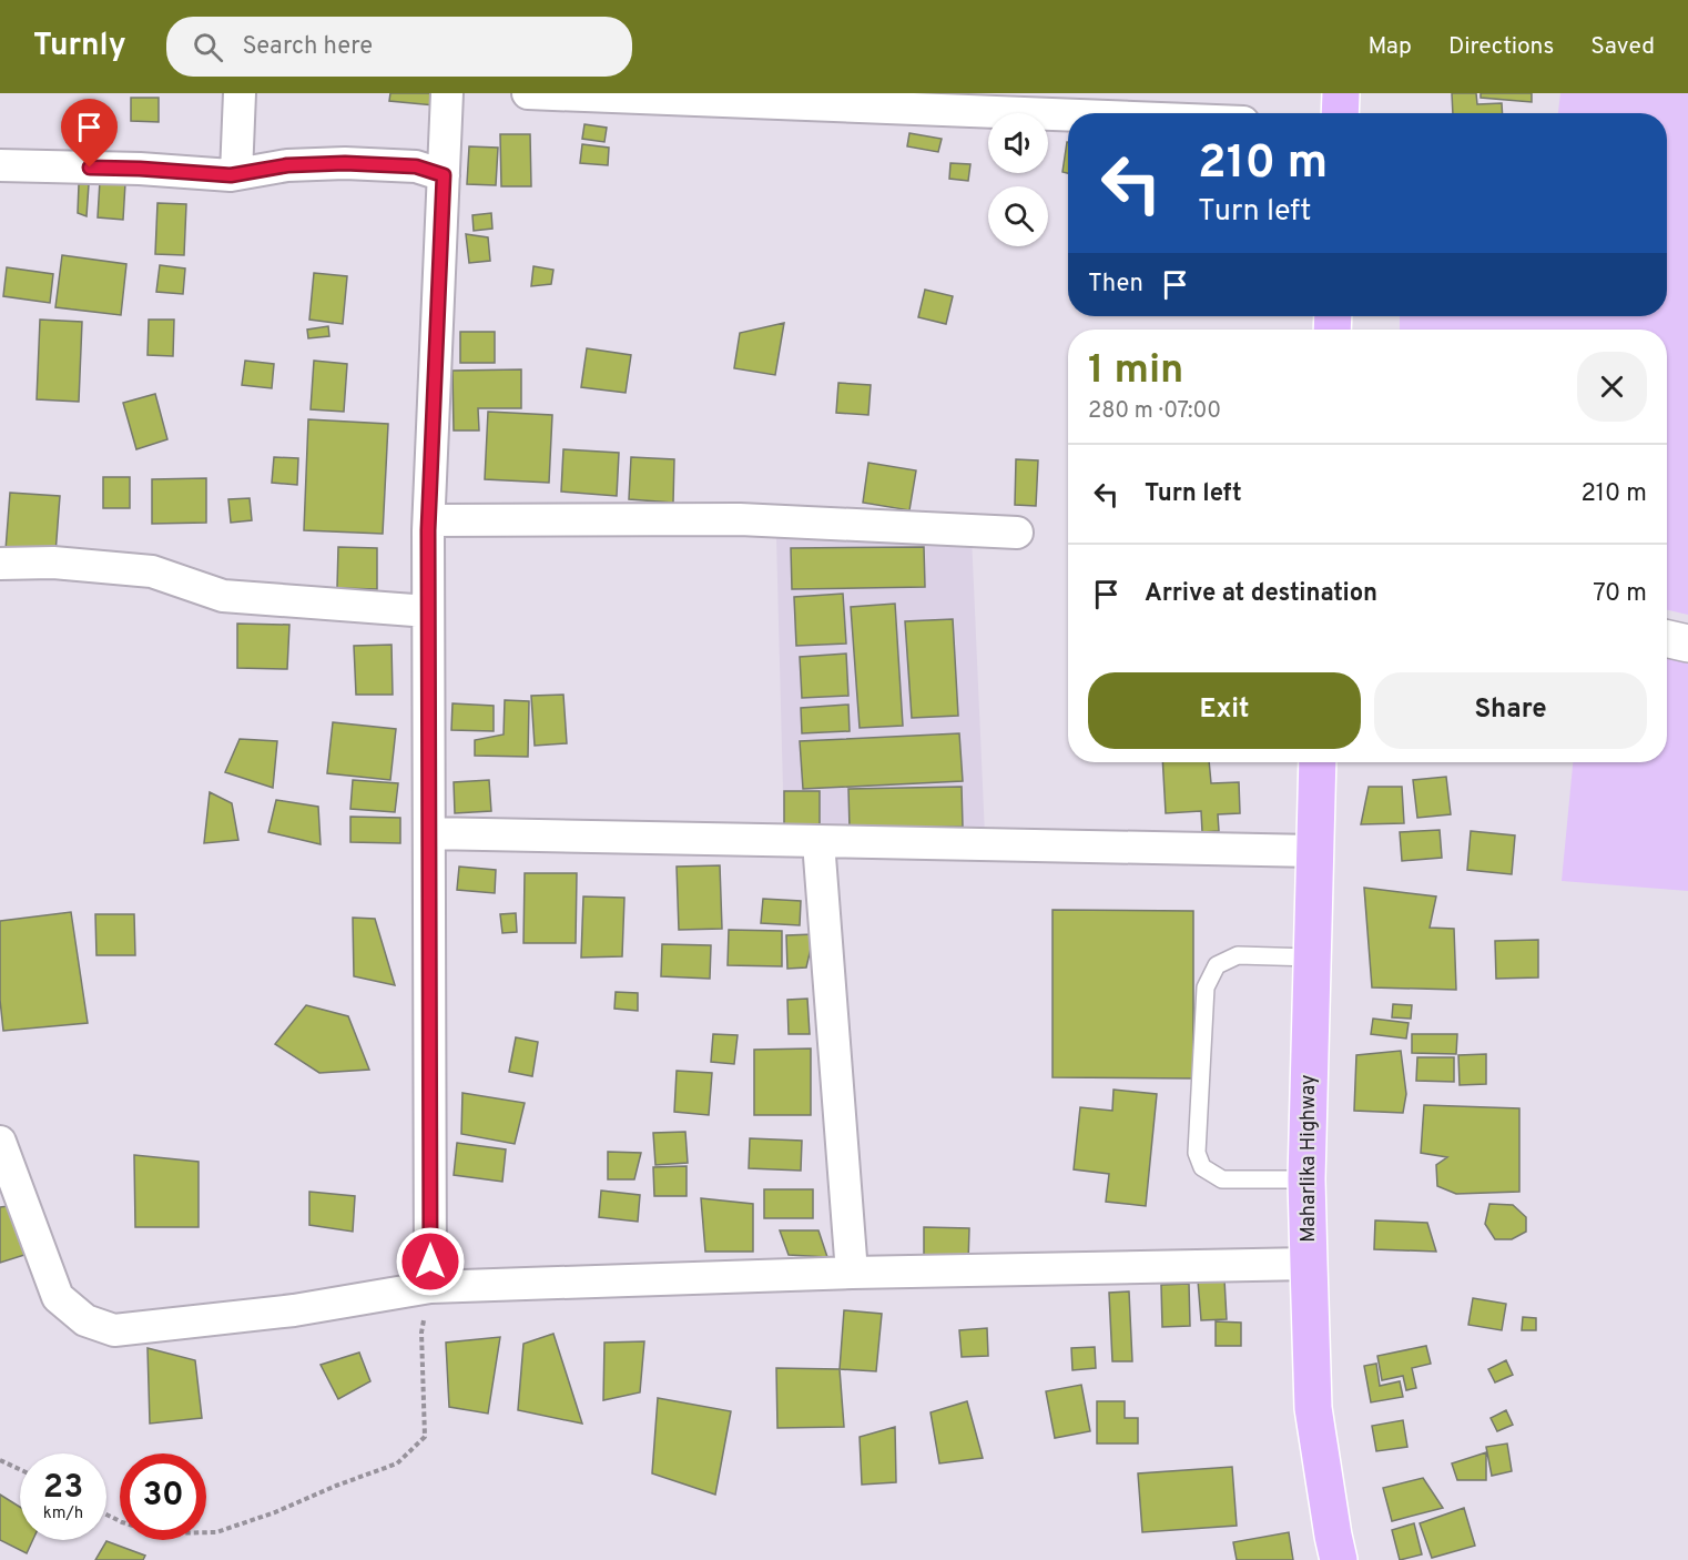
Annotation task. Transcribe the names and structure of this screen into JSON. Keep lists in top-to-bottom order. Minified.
{"streets":{"highway":["Maharlika Highway"]},"page":{"header":"Turnly","search":"Search here","nav":["Map","Directions","Saved"],"turn":["210 m","Turn left"],"then":"Then","heading":["1 min","280 m · 07:00"],"list":[{"name":"Turn left","value":"210 m"},{"name":"Arrive at destination","value":"70 m"}],"buttons":["Exit","Share"],"speed":"23 km/h","limit":"30"}}
